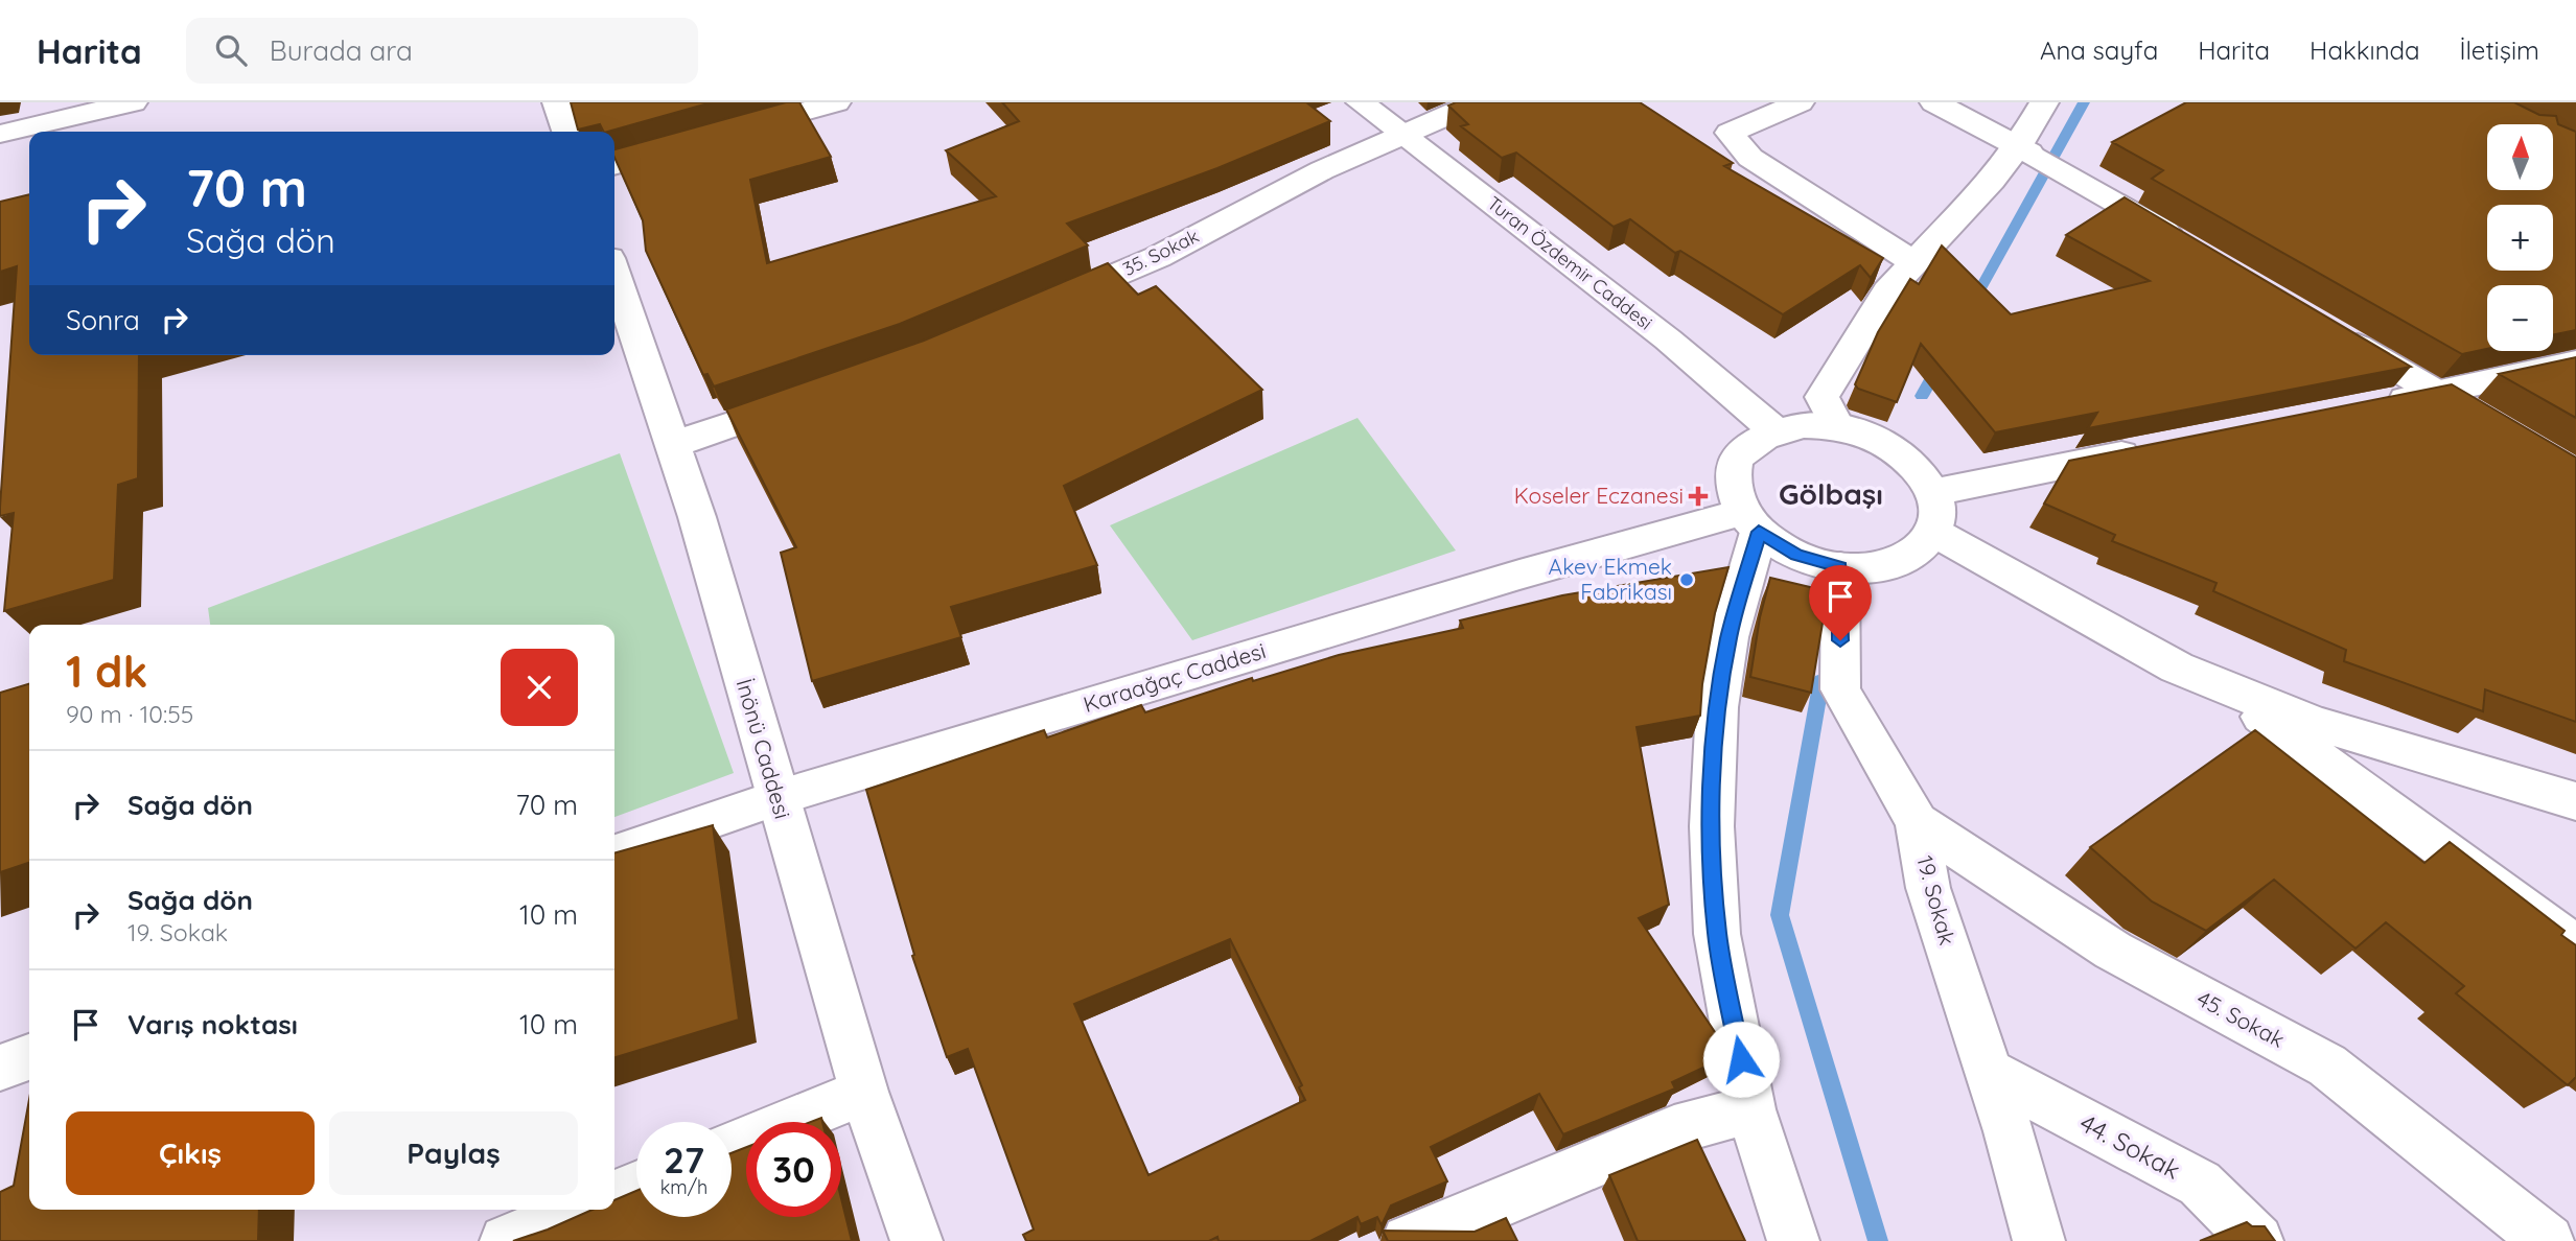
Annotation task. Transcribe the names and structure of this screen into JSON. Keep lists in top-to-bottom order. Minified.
{"streets":{"street":["35. Sokak","Turan Özdemir Caddesi","Karaağaç Caddesi","İnönü Caddesi","19. Sokak","45. Sokak","44. Sokak"]},"crossings":[["35. Sokak","Turan Özdemir Caddesi"],["Turan Özdemir Caddesi","Karaağaç Caddesi"],["Turan Özdemir Caddesi","19. Sokak"],["Karaağaç Caddesi","İnönü Caddesi"],["Karaağaç Caddesi","19. Sokak"],["19. Sokak","45. Sokak"],["19. Sokak","44. Sokak"]],"districts":["Gölbaşı"],"places":{"health":["Koseler Eczanesi"],"other":["Akev Ekmek Fabrikası"]},"north":"top","page":{"header":"Harita","search":"Burada ara","nav":["Ana sayfa","Harita","Hakkında","İletişim"],"map_buttons":["+","−"],"turn":["70 m","Sağa dön"],"then":"Sonra","heading":["1 dk","90 m · 10:55"],"list":[{"name":"Sağa dön","value":"70 m"},{"name":"Sağa dön","note":"19. Sokak","value":"10 m"},{"name":"Varış noktası","value":"10 m"}],"buttons":["Çıkış","Paylaş"],"speed":"27 km/h","limit":"30"}}
